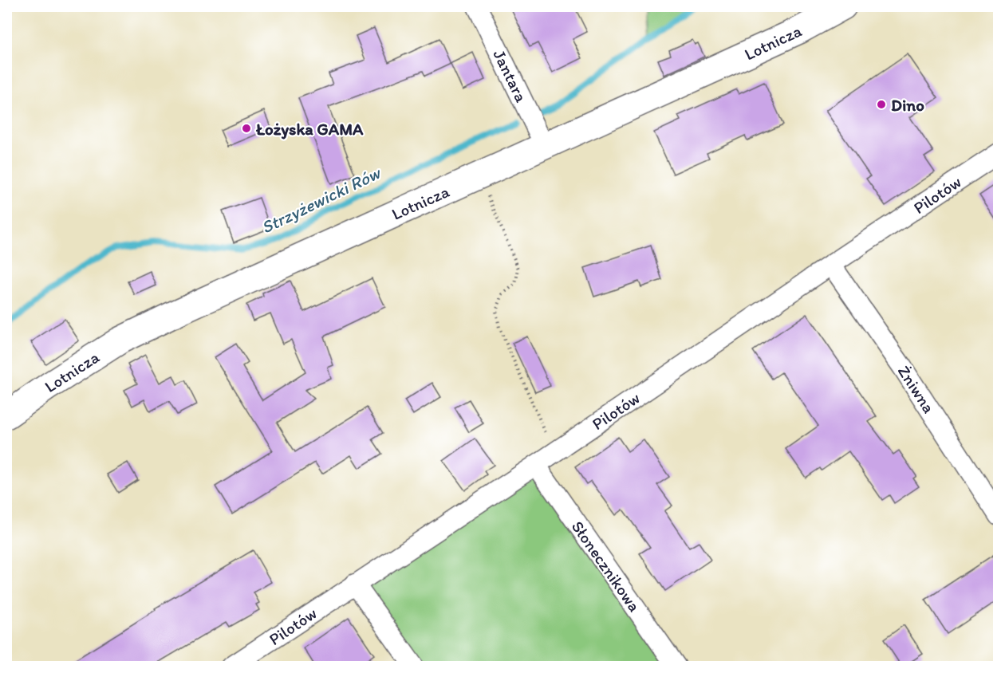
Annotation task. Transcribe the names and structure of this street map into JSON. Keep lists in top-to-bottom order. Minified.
{"streets":{"street":["Lotnicza","Jantara","Pilotów","Żniwna","Słonecznikowa"]},"crossings":[["Lotnicza","Jantara"],["Pilotów","Żniwna"],["Pilotów","Słonecznikowa"]],"water":["Strzyżewicki Rów"],"places":["Dino","Łożyska GAMA"]}
